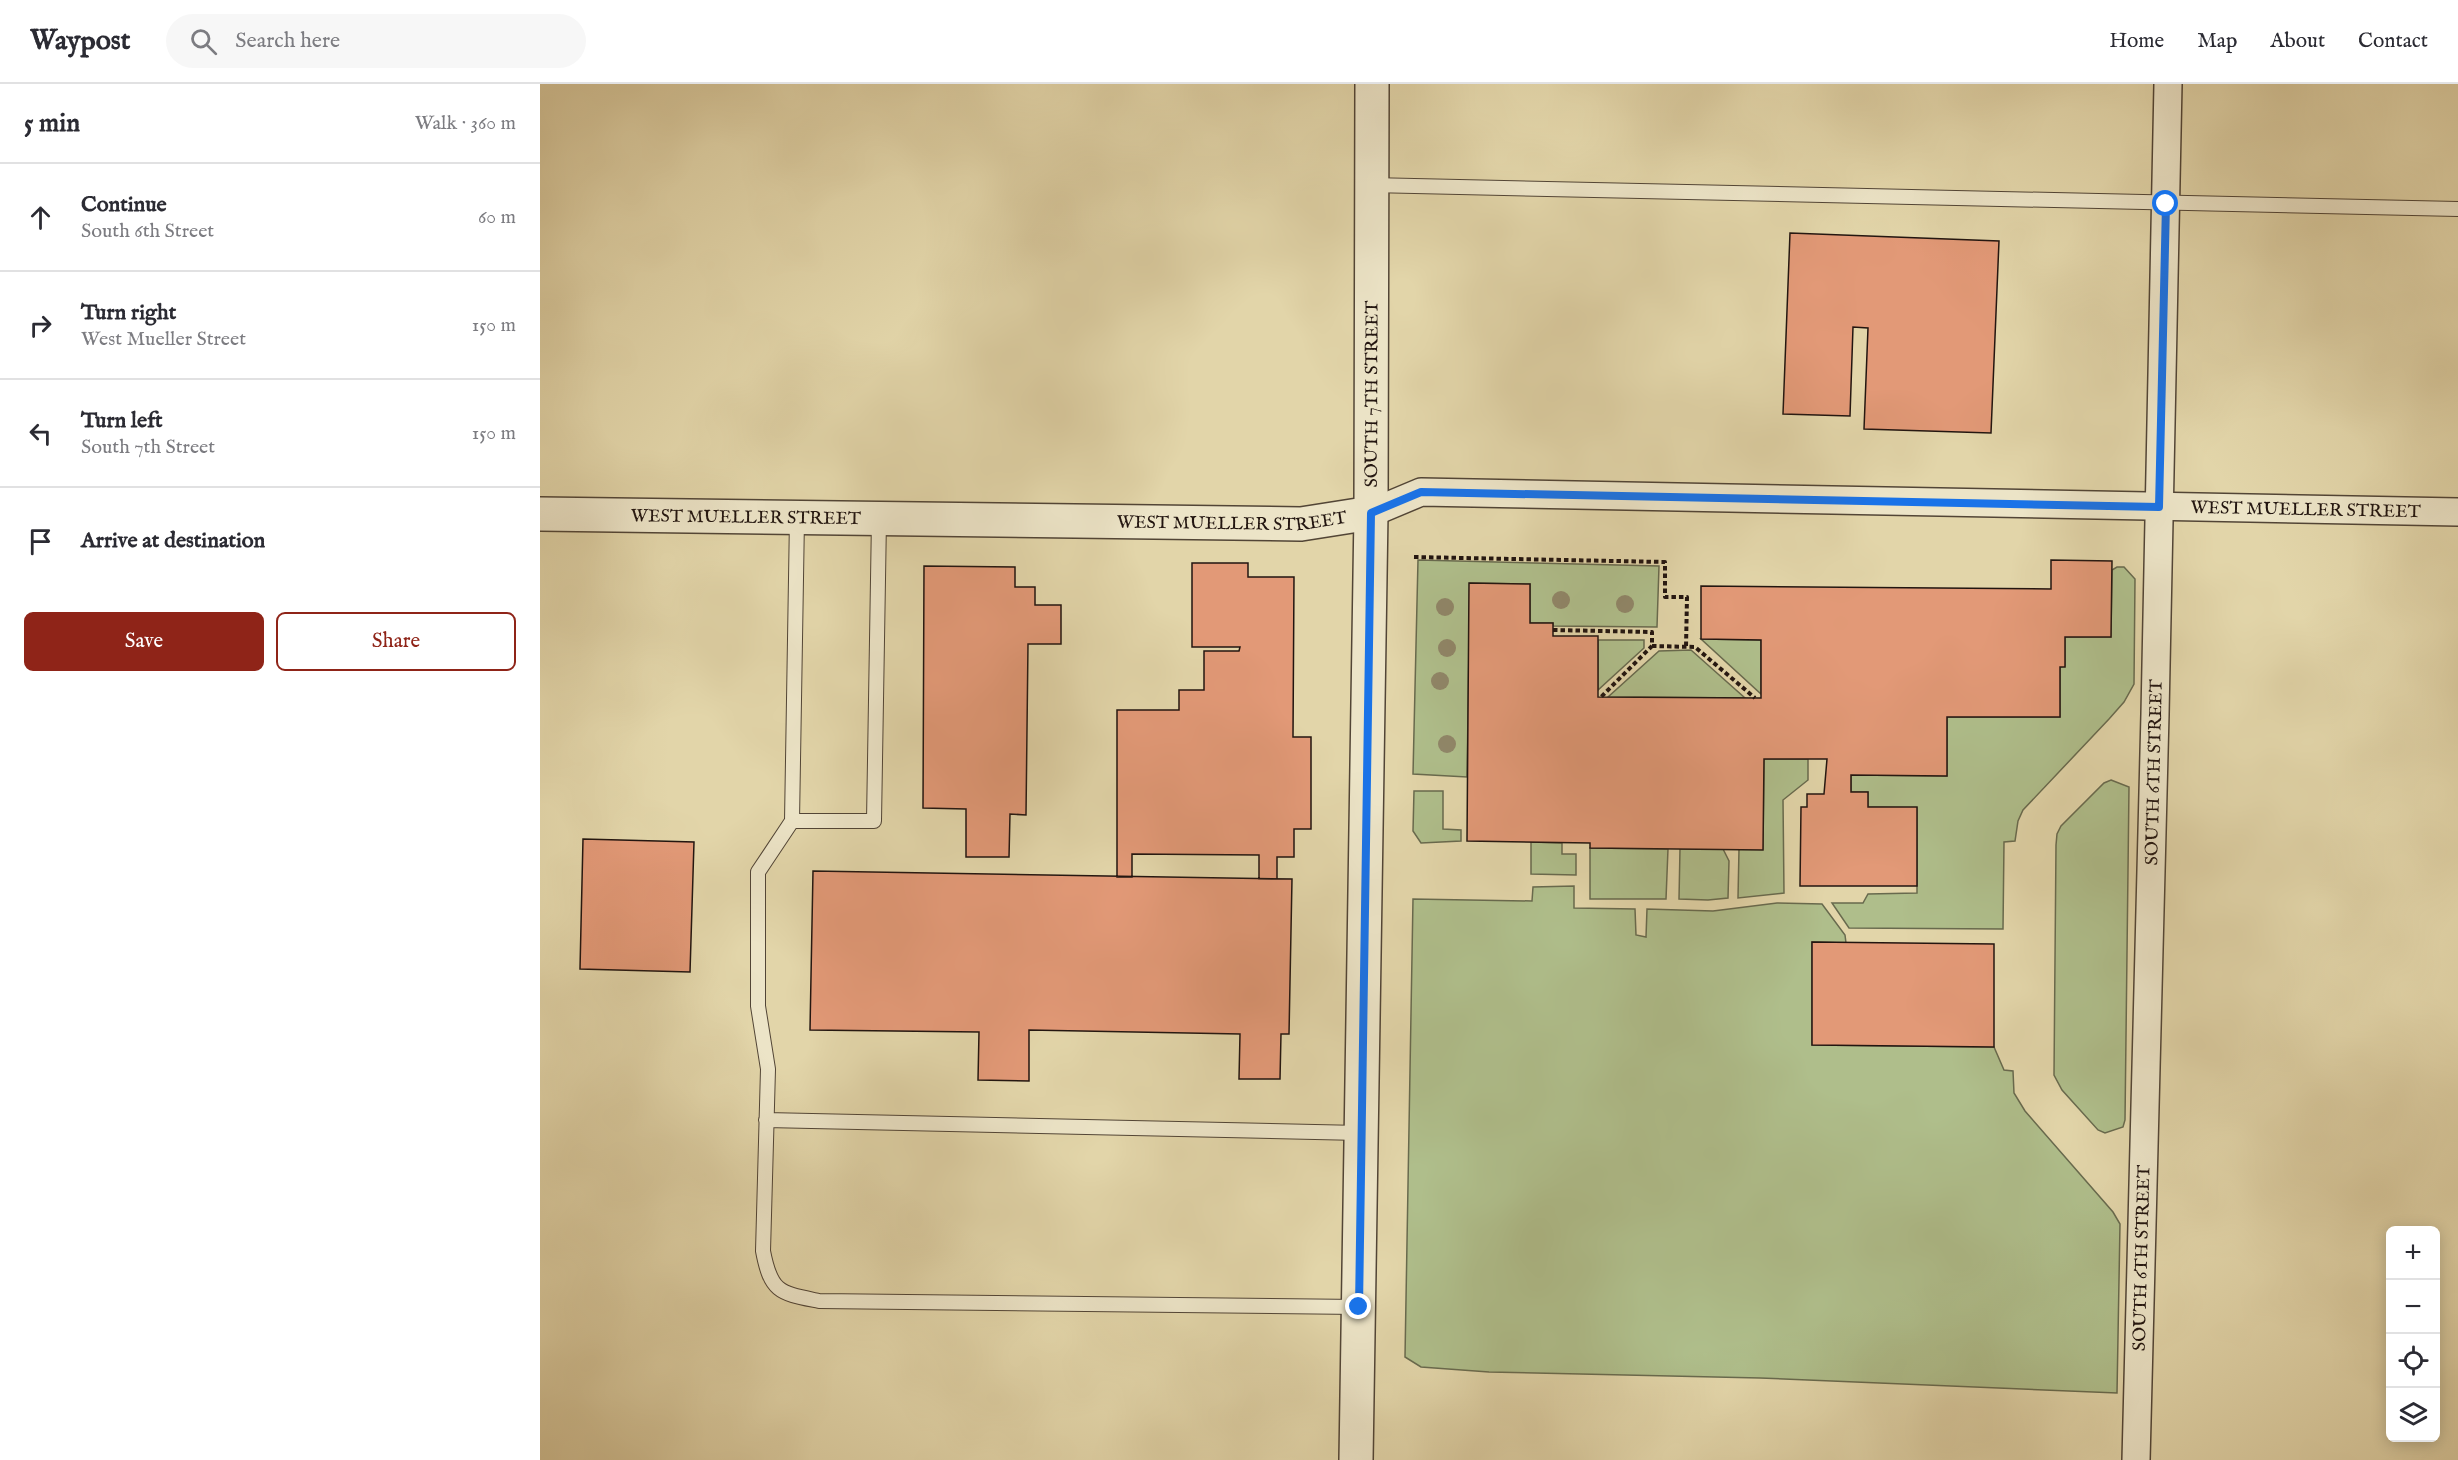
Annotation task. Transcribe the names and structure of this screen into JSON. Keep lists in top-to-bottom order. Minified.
{"streets":{"street":["SOUTH 7TH STREET","WEST MUELLER STREET","SOUTH 6TH STREET"]},"crossings":[["SOUTH 7TH STREET","WEST MUELLER STREET"],["WEST MUELLER STREET","SOUTH 6TH STREET"]],"page":{"header":"Waypost","search":"Search here","nav":["Home","Map","About","Contact"],"heading":["5 min","Walk · 360 m"],"list":[["Continue","South 6th Street","60 m"],["Turn right","West Mueller Street","150 m"],["Turn left","South 7th Street","150 m"],"Arrive at destination"],"buttons":["Save","Share"],"map_buttons":["+","−"]}}
